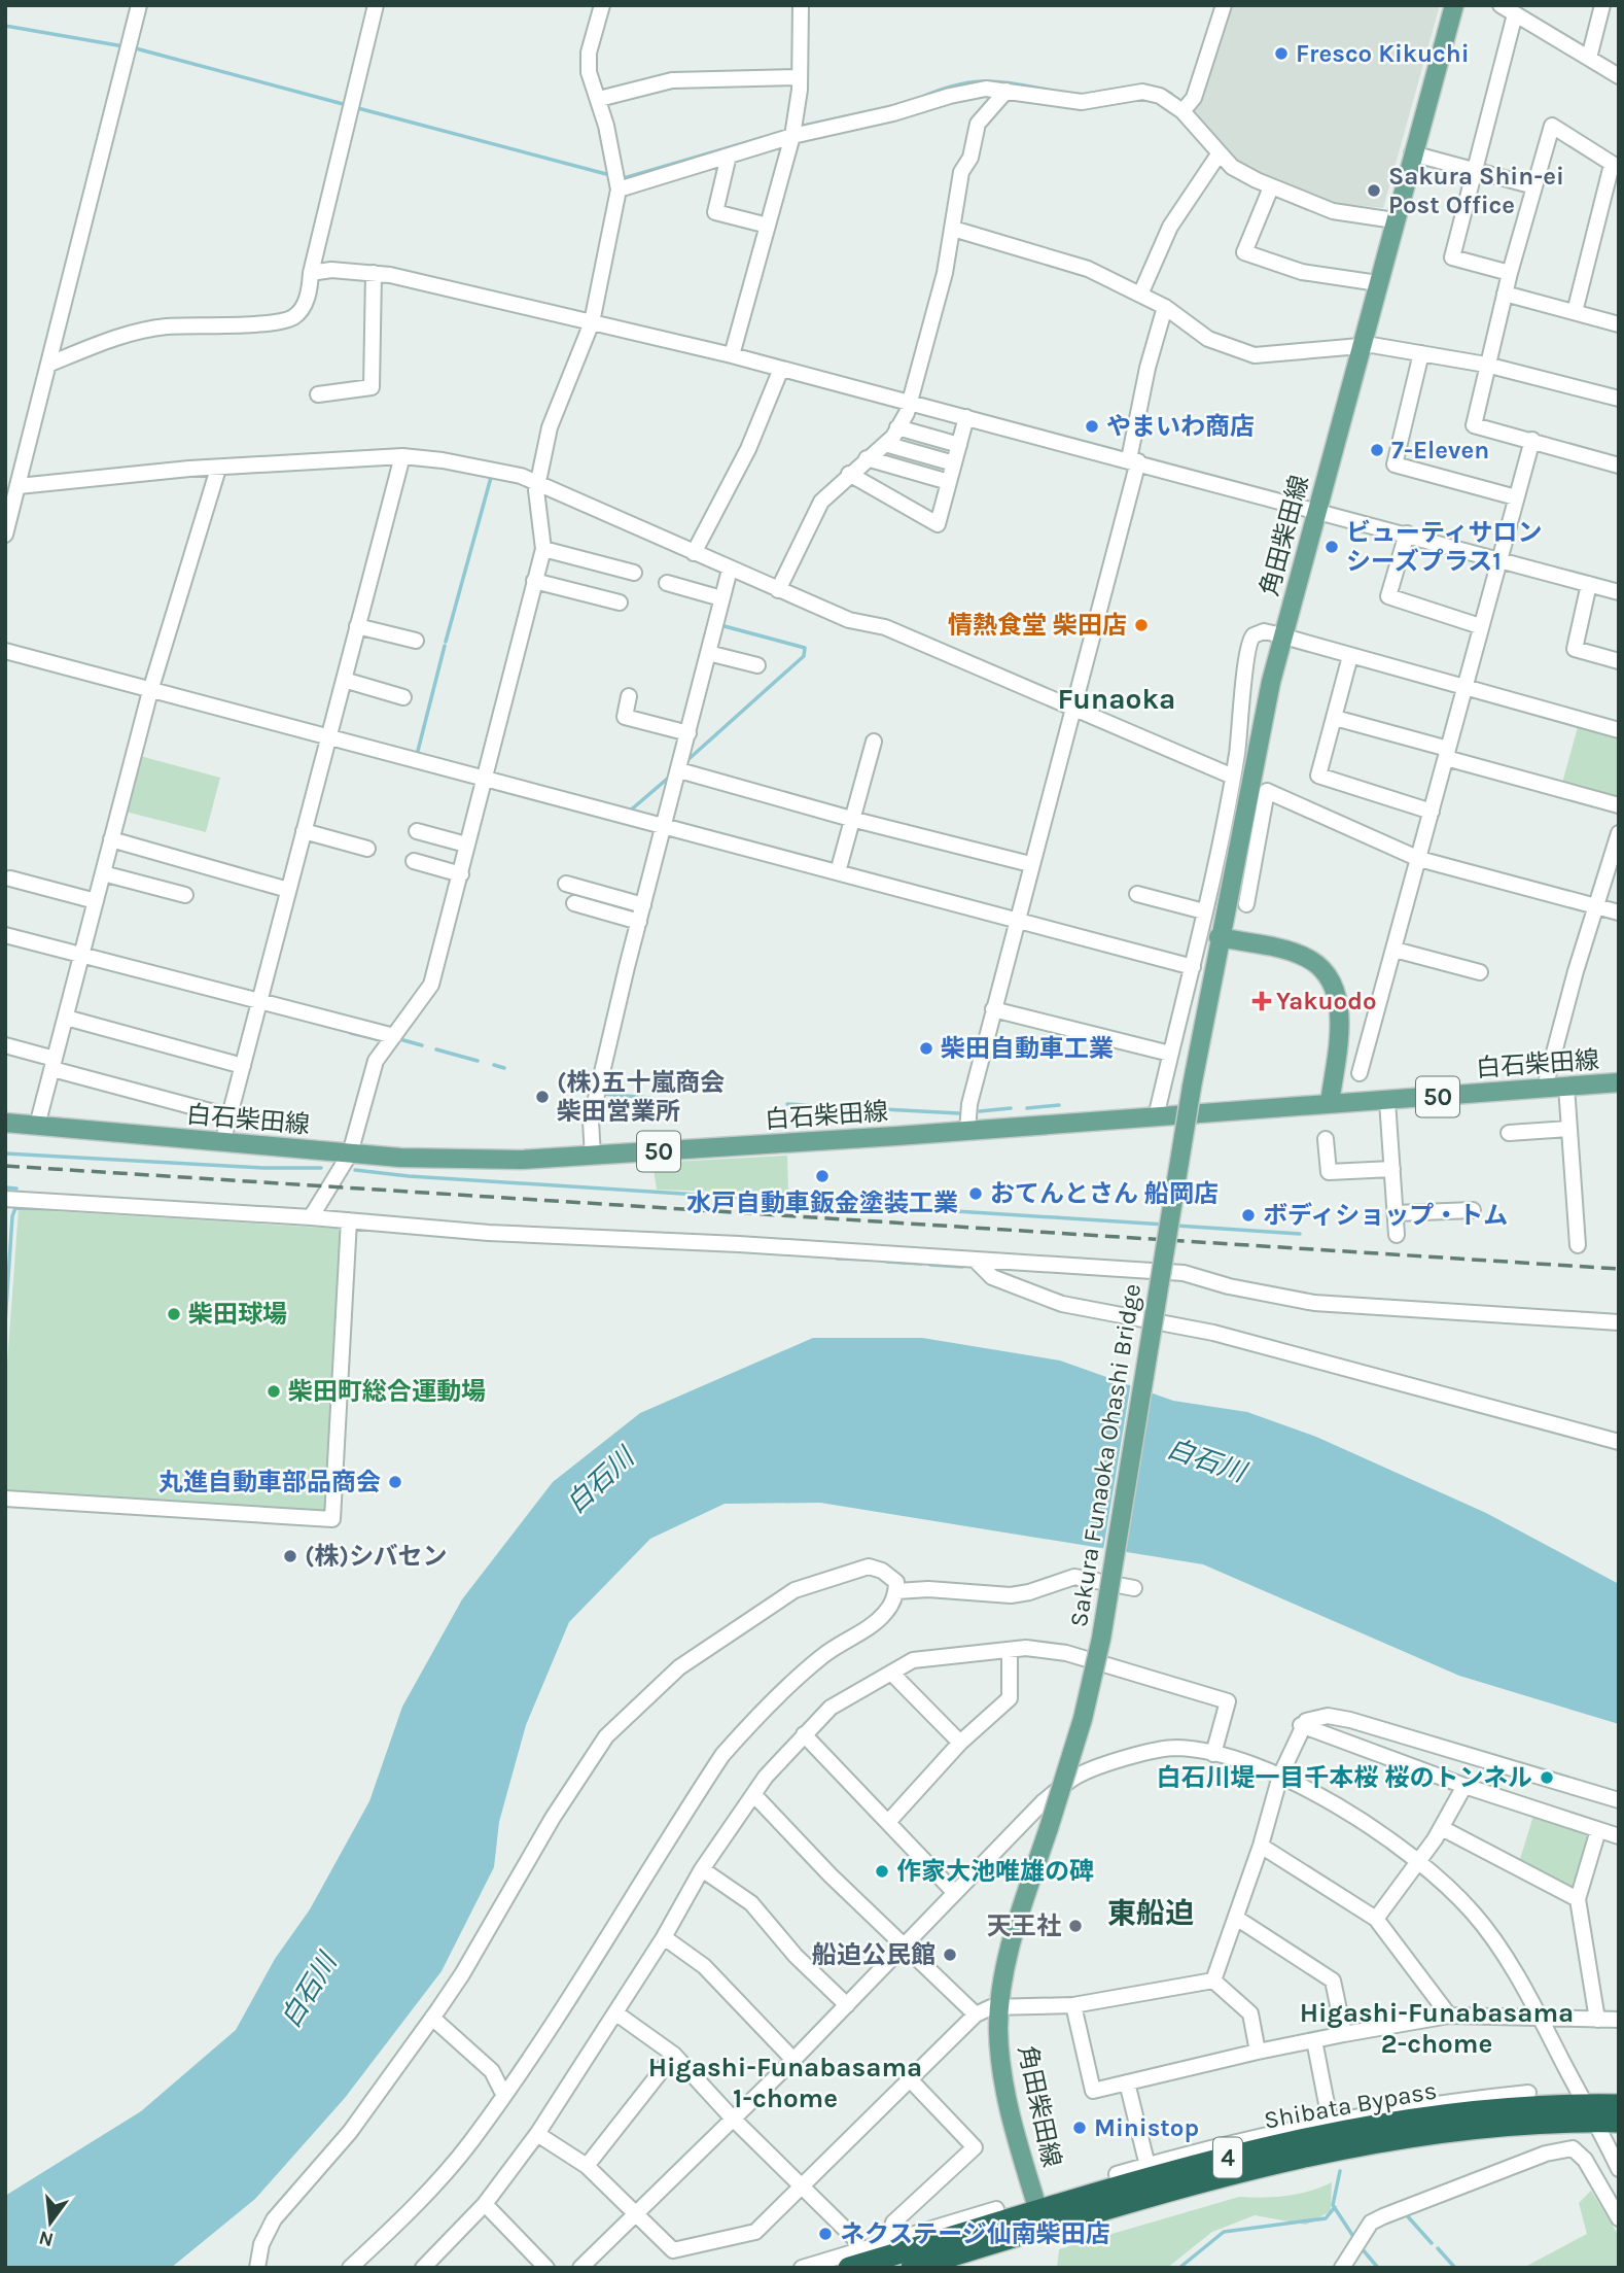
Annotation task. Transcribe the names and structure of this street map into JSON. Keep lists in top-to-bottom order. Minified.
{"streets":{"highway":["Shibata Bypass","4"],"main road":["角田柴田線","白石柴田線","50","Sakura Funaoka Ohashi Bridge"]},"crossings":[["角田柴田線","Sakura Funaoka Ohashi Bridge"],["角田柴田線","Shibata Bypass"],["白石柴田線","50"]],"districts":["Funaoka","東船迫","Higashi-Funabasama 2-chome","Higashi-Funabasama 1-chome"],"water":["白石川"],"places":{"other":["Fresco Kikuchi","Sakura Shin-ei Post Office","やまいわ商店","7-Eleven","ビューティサロン シーズプラス1","情熱食堂 柴田店","柴田自動車工業","(株)五十嵐商会 柴田営業所","水戸自動車鈑金塗装工業","おてんとさん 船岡店","ボディショップ・トム","柴田球場","柴田町総合運動場","丸進自動車部品商会","(株)シバセン","白石川堤一目千本桜 桜のトンネル","作家大池唯雄の碑","天王社","船迫公民館","Ministop","ネクステージ仙南柴田店"],"health":["Yakuodo"]},"north":"bottom"}
